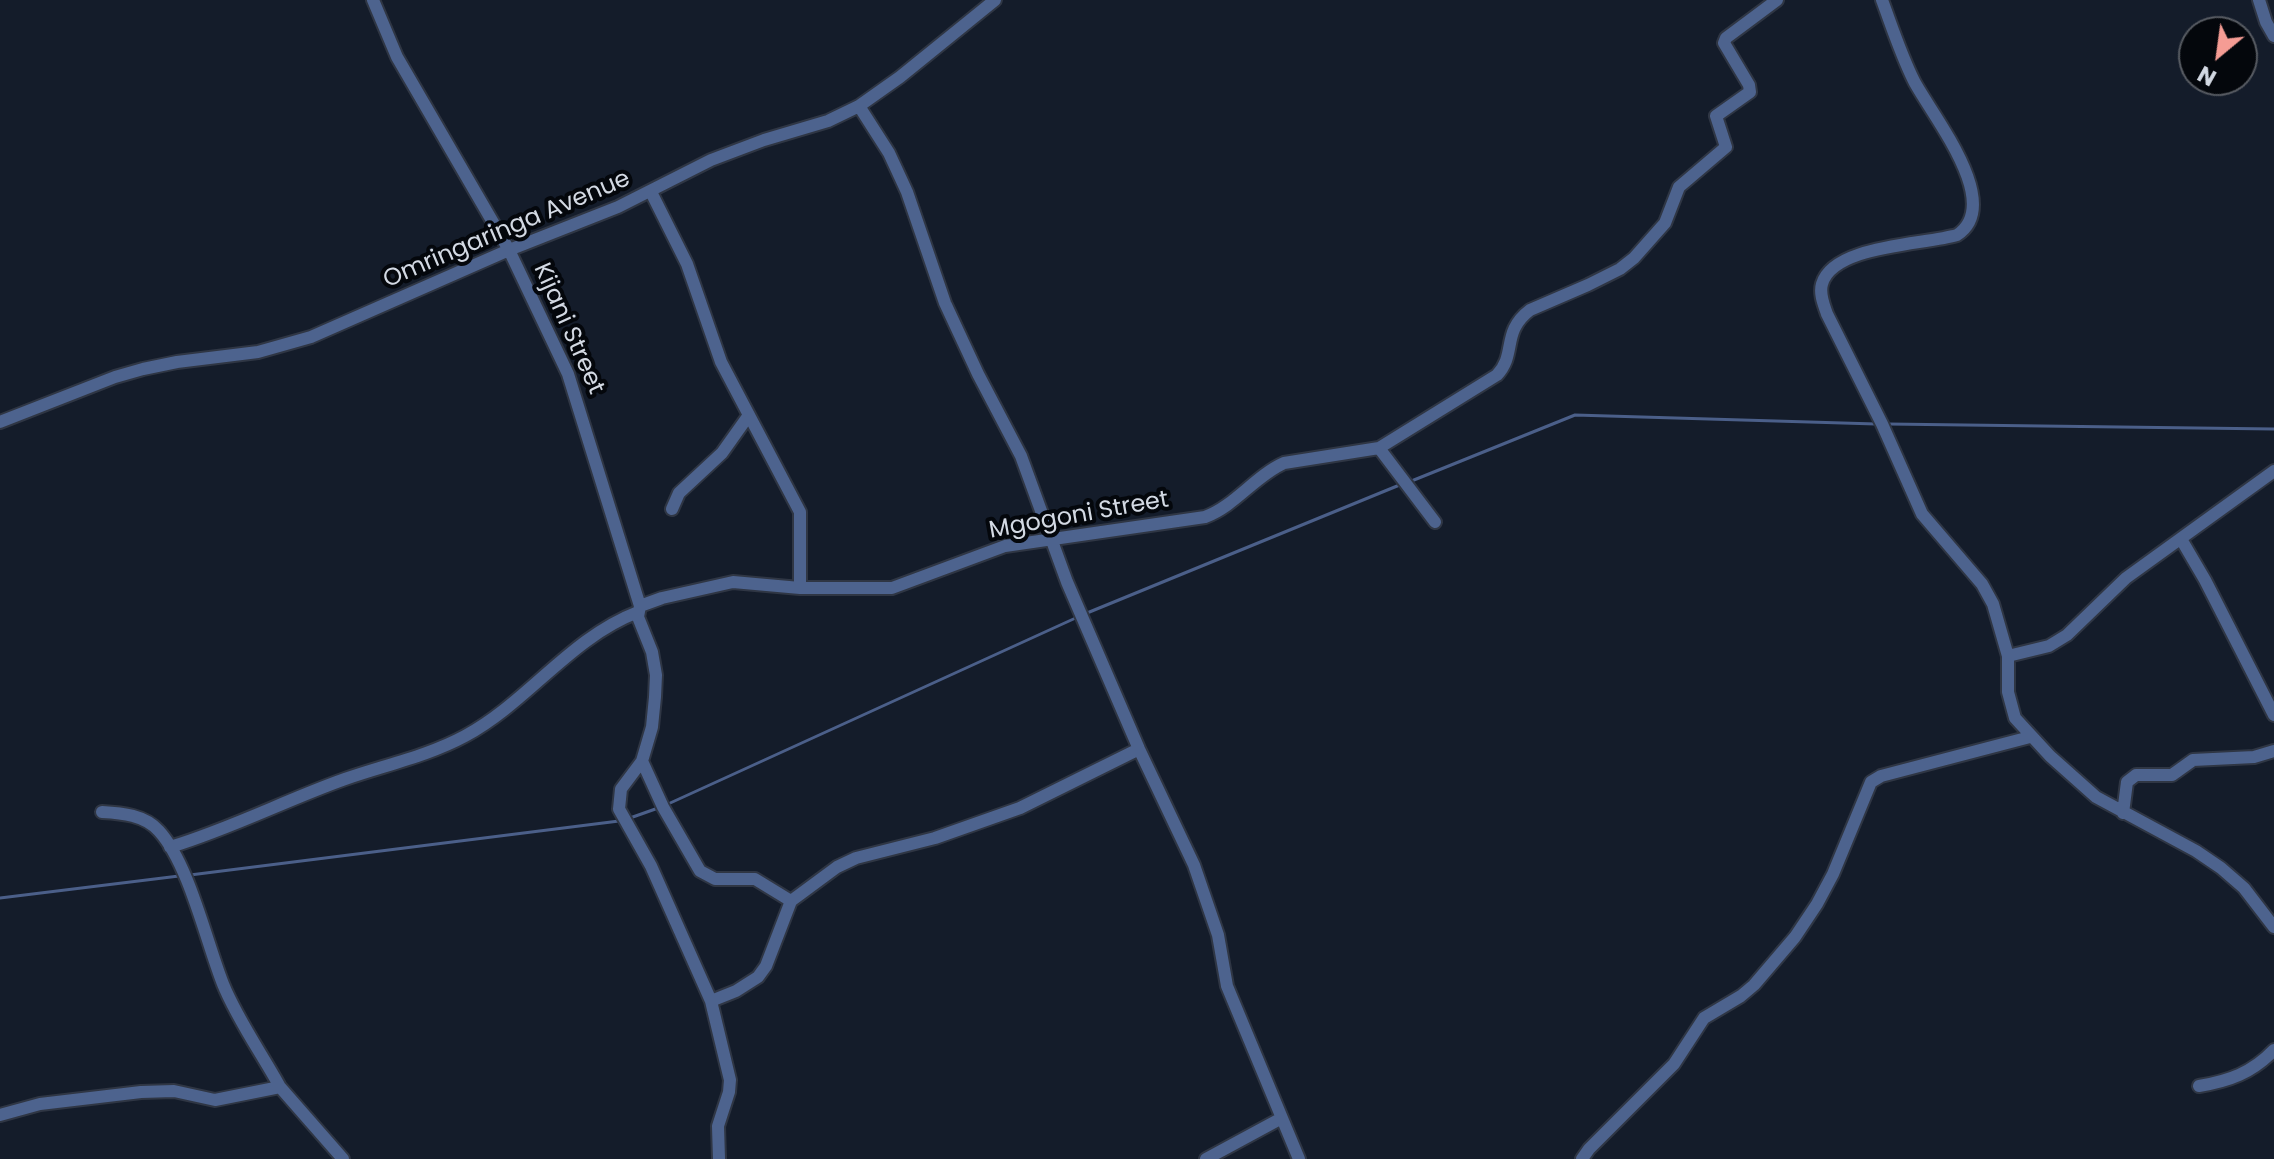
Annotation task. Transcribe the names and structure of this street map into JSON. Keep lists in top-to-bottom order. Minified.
{"streets":{"street":["Omringaringa Avenue","Kijani Street","Mgogoni Street"]},"crossings":[["Omringaringa Avenue","Kijani Street"],["Kijani Street","Mgogoni Street"]],"north":"bottom left"}
